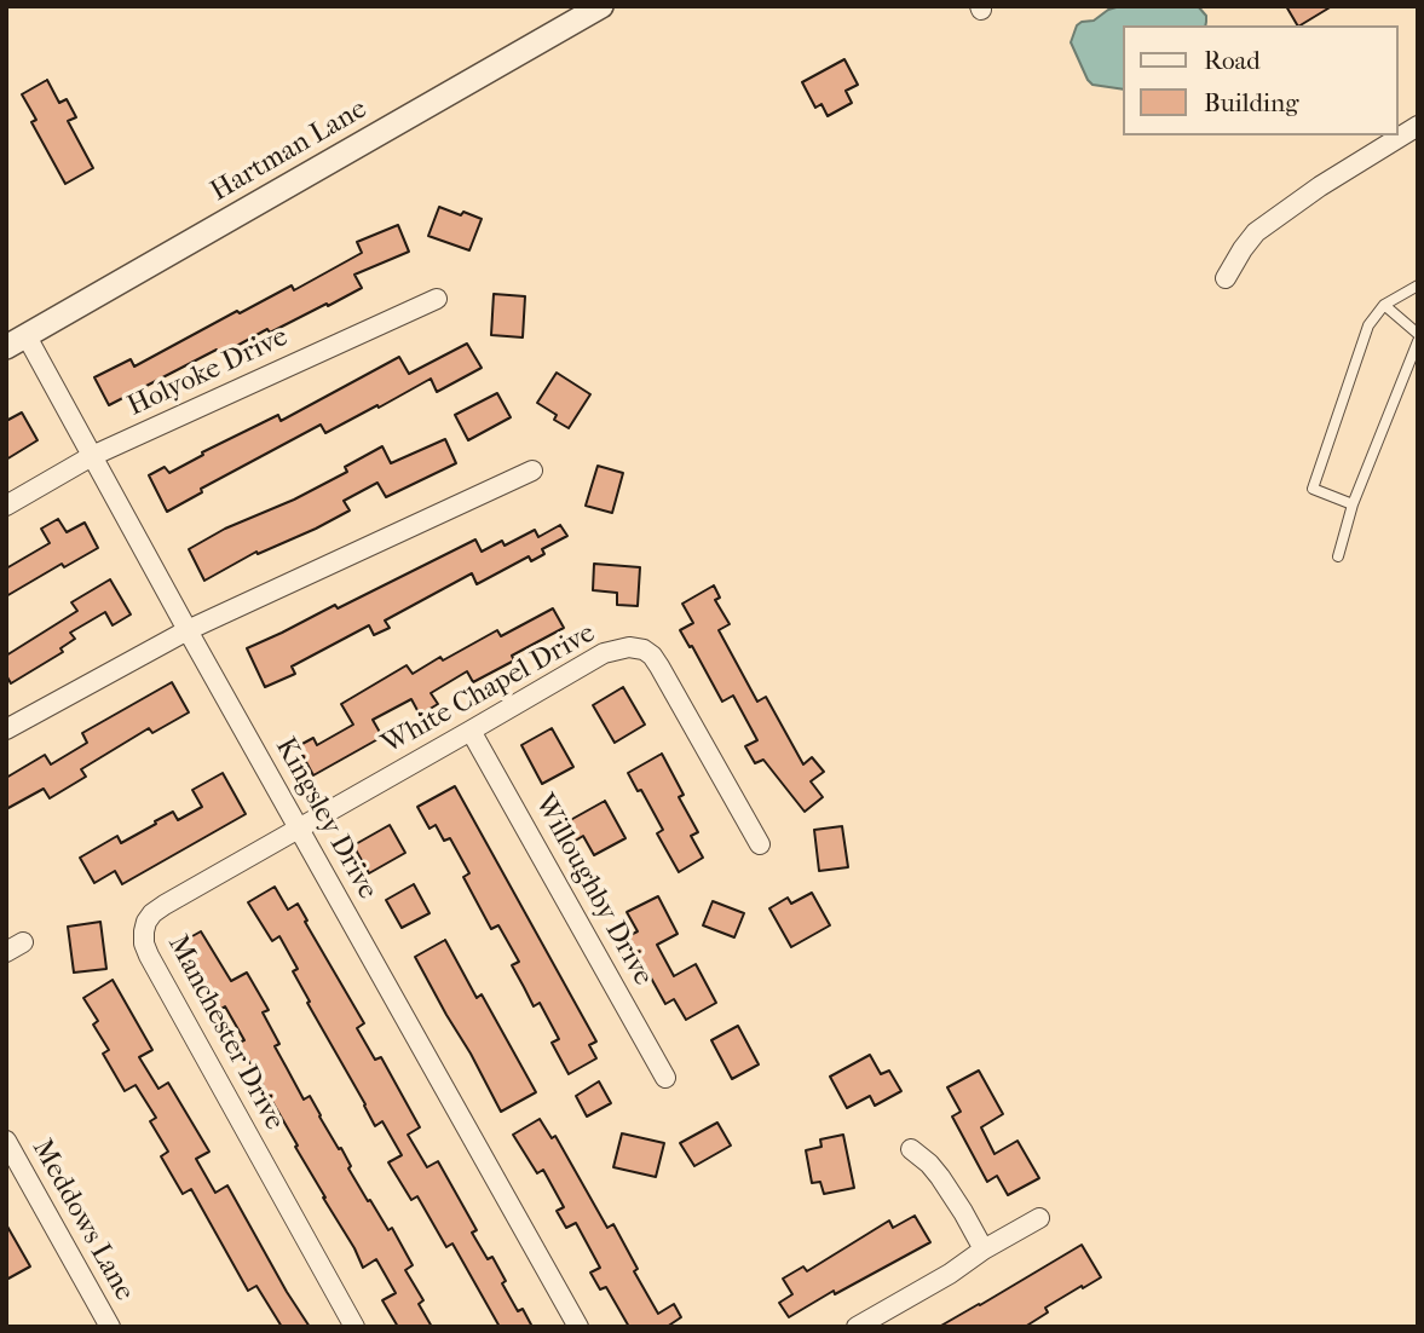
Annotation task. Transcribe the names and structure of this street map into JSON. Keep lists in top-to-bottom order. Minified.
{"streets":{"street":["Hartman Lane","Holyoke Drive","White Chapel Drive","Kingsley Drive","Willoughby Drive","Manchester Drive","Meddows Lane"]},"crossings":[["Hartman Lane","Kingsley Drive"],["Holyoke Drive","Kingsley Drive"],["White Chapel Drive","Kingsley Drive"],["White Chapel Drive","Willoughby Drive"],["White Chapel Drive","Manchester Drive"],["Kingsley Drive","Manchester Drive"]],"legend":["Road","Building"]}
